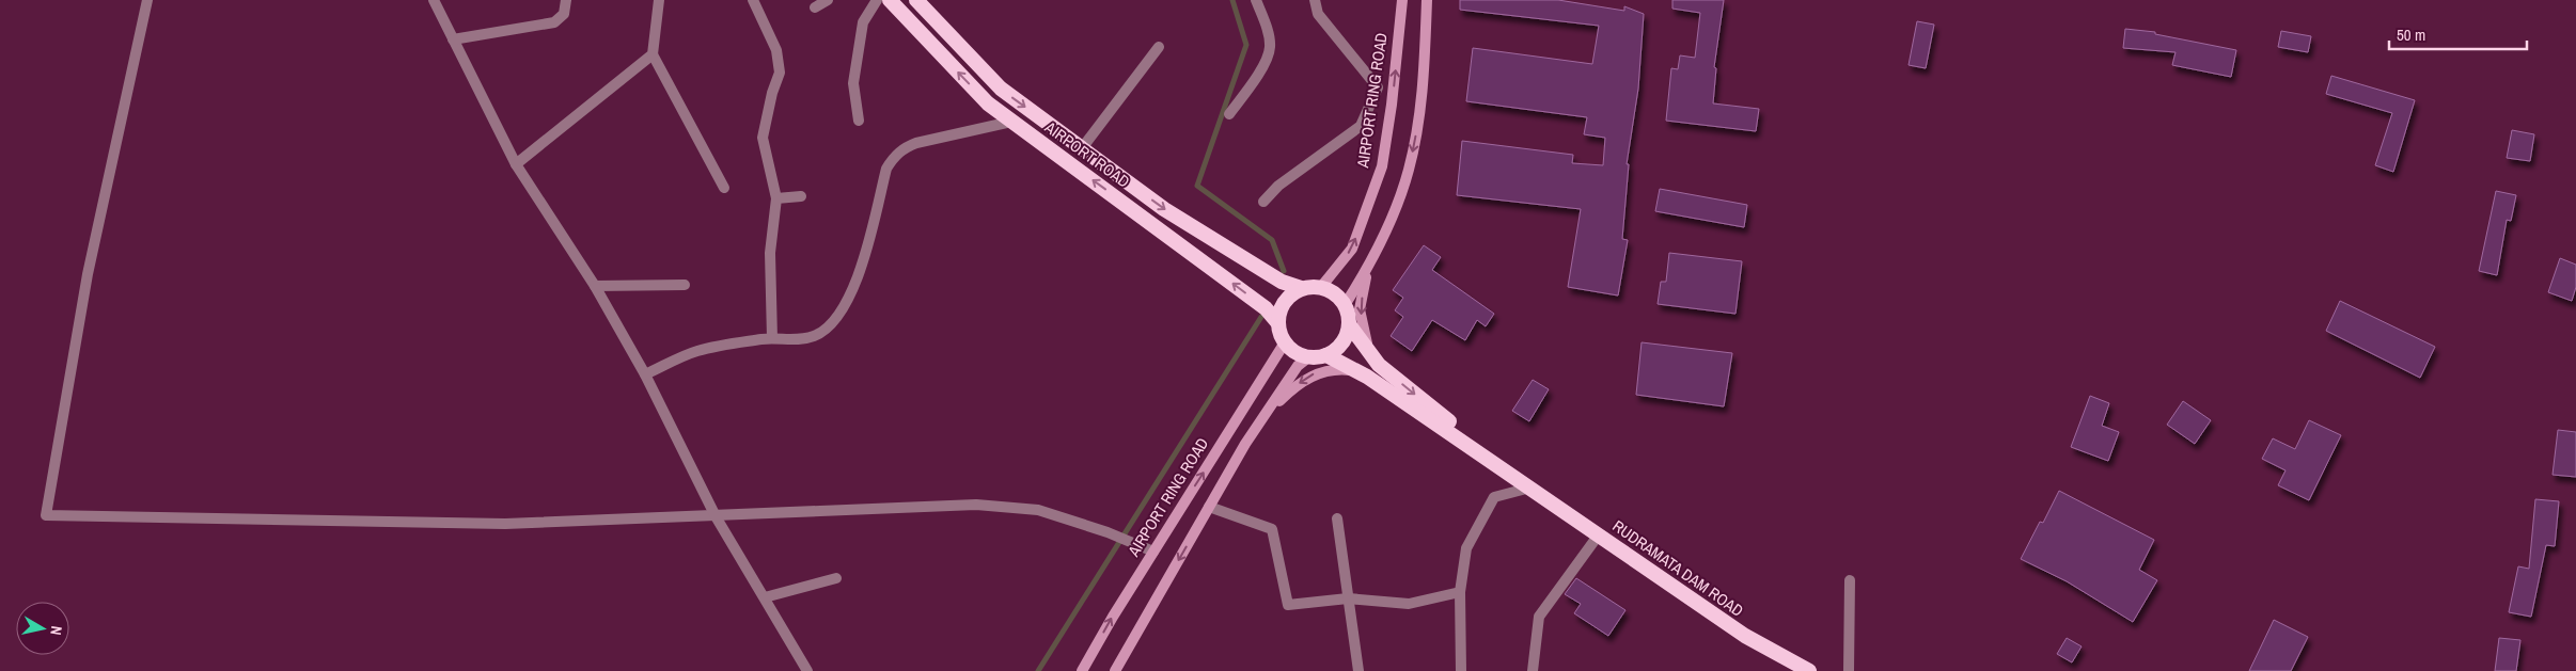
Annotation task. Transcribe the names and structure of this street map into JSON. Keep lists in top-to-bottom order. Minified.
{"streets":{"highway":["AIRPORT ROAD","RUDRAMATA DAM ROAD"],"main road":["AIRPORT RING ROAD"]},"crossings":[["AIRPORT RING ROAD","AIRPORT ROAD"]],"scale_bar":"50 m","north":"right"}
